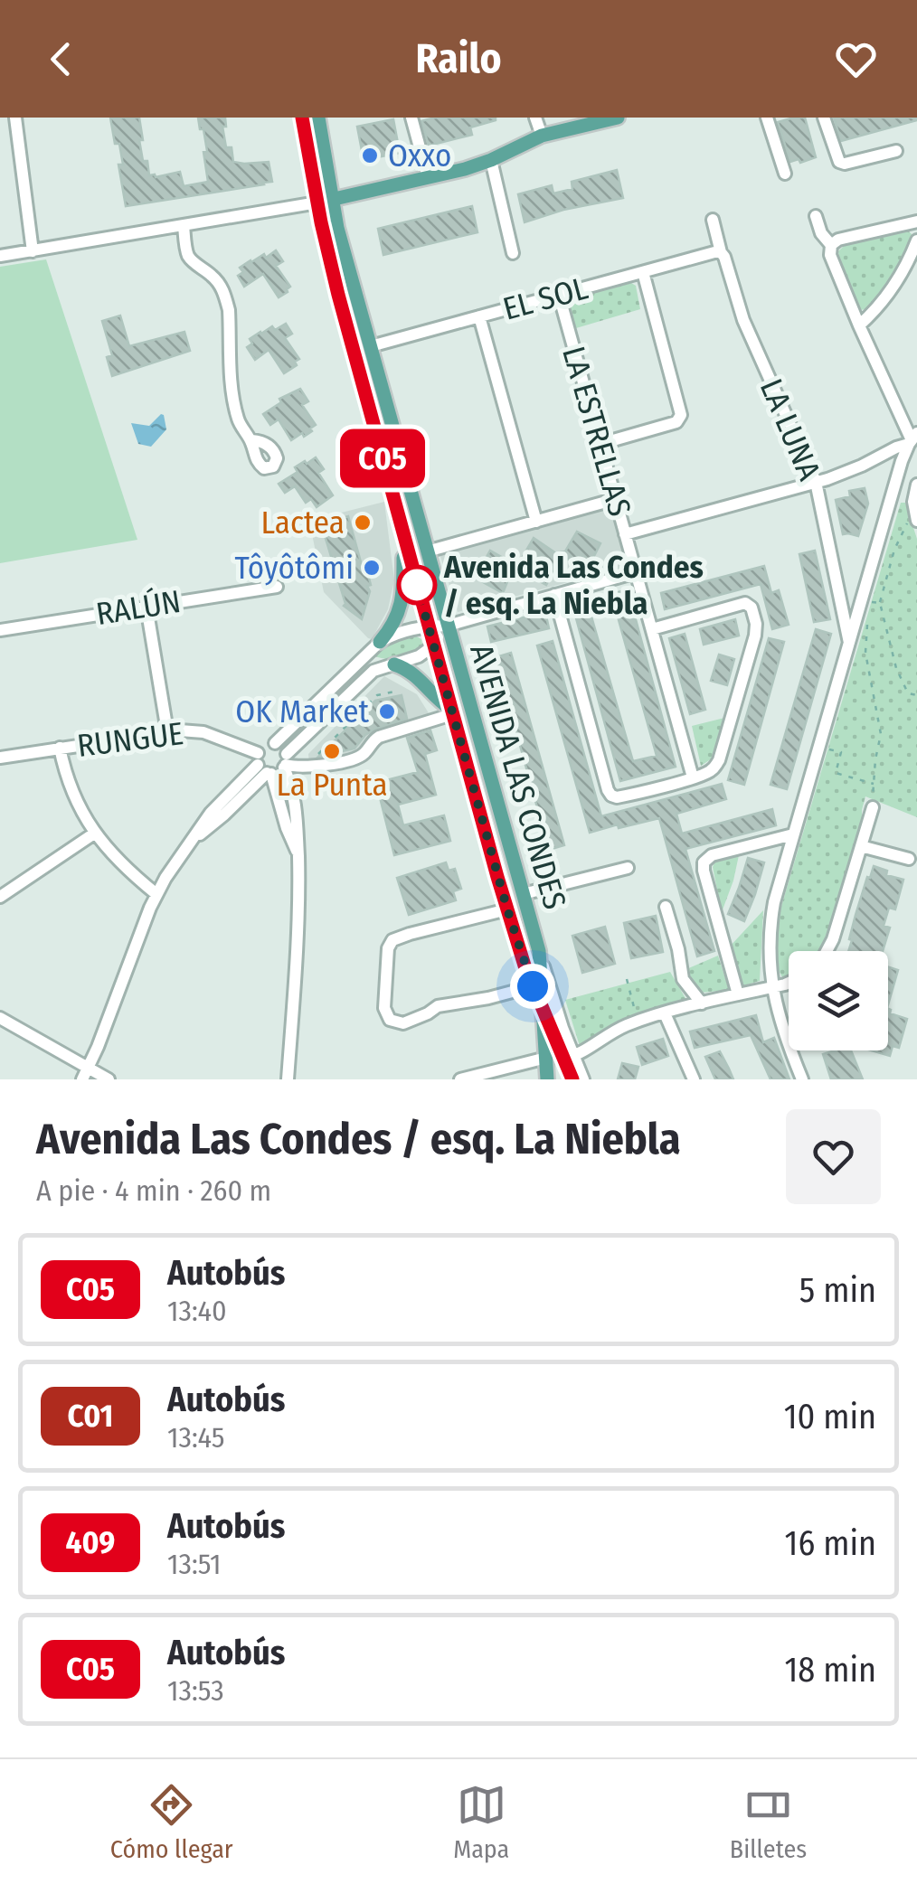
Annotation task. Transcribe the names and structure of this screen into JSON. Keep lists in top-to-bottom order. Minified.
{"streets":{"main road":["AVENIDA LAS CONDES"],"street":["EL SOL","LA LUNA","LA ESTRELLAS","RALÚN","RUNGUE"]},"crossings":[["EL SOL","LA LUNA"],["EL SOL","LA ESTRELLAS"],["EL SOL","AVENIDA LAS CONDES"]],"places":["Oxxo","Lactea","Tôyôtômi","Avenida Las Condes / esq. La Niebla","OK Market","La Punta"],"lines":["bus line C05"],"page":{"header":"Railo","on_map":"C05","heading":["Avenida Las Condes / esq. La Niebla","A pie · 4 min · 260 m"],"list":[{"mark":"C05","name":"Autobús","note":"13:40","value":"5 min"},{"mark":"C01","name":"Autobús","note":"13:45","value":"10 min"},{"mark":"409","name":"Autobús","note":"13:51","value":"16 min"},{"mark":"C05","name":"Autobús","note":"13:53","value":"18 min"}],"tabs":["Cómo llegar","Mapa","Billetes"]}}
